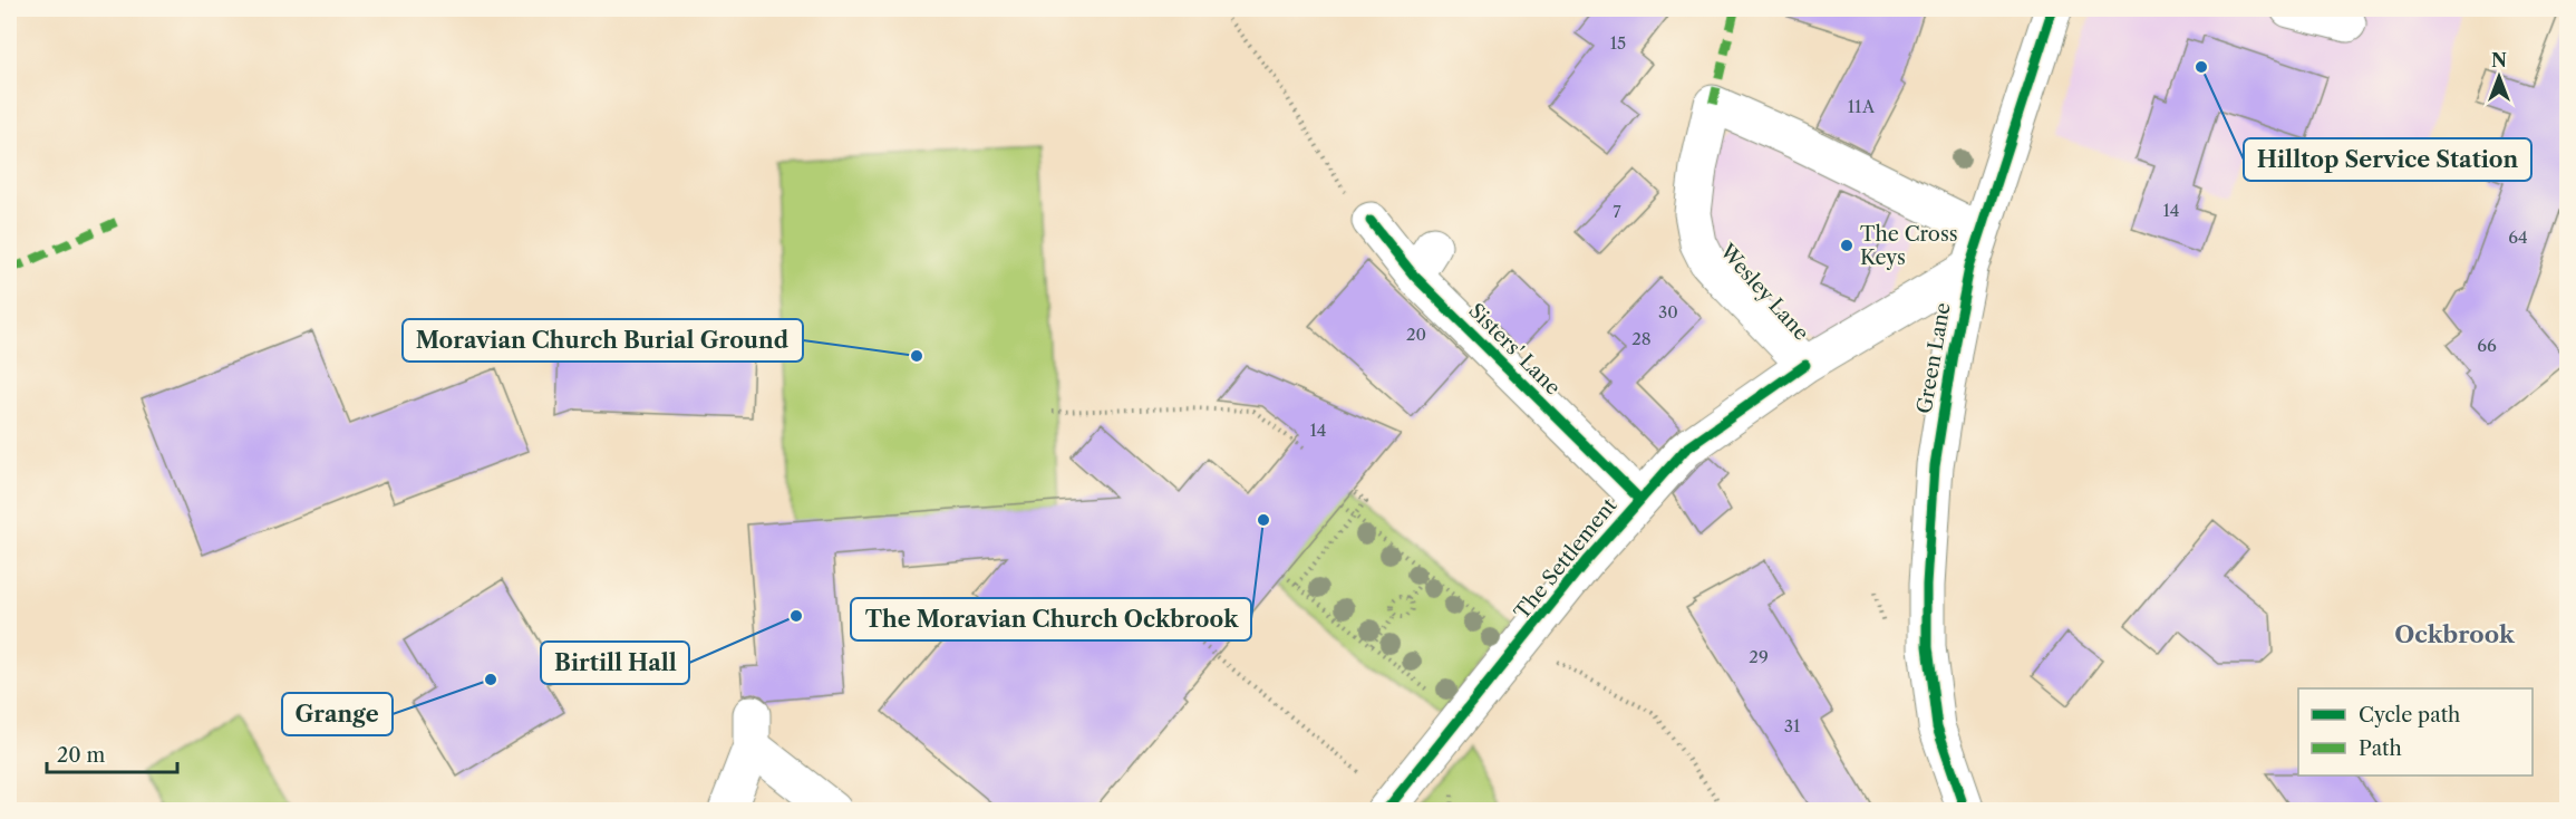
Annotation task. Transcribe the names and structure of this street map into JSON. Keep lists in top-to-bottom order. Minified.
{"streets":{"street":["Wesley Lane","Sisters' Lane","Green Lane","The Settlement"]},"crossings":[["Wesley Lane","Green Lane"],["Wesley Lane","The Settlement"],["Sisters' Lane","The Settlement"]],"districts":["Ockbrook"],"places":["Hilltop Service Station","The Cross Keys","Moravian Church Burial Ground","The Moravian Church Ockbrook","Birtill Hall","Grange"],"house_numbers":["15","11A","14","7","64","30","20","28","66","14","29","31"],"legend":["Cycle path","Path"],"scale_bar":"20 m","north":"top"}
